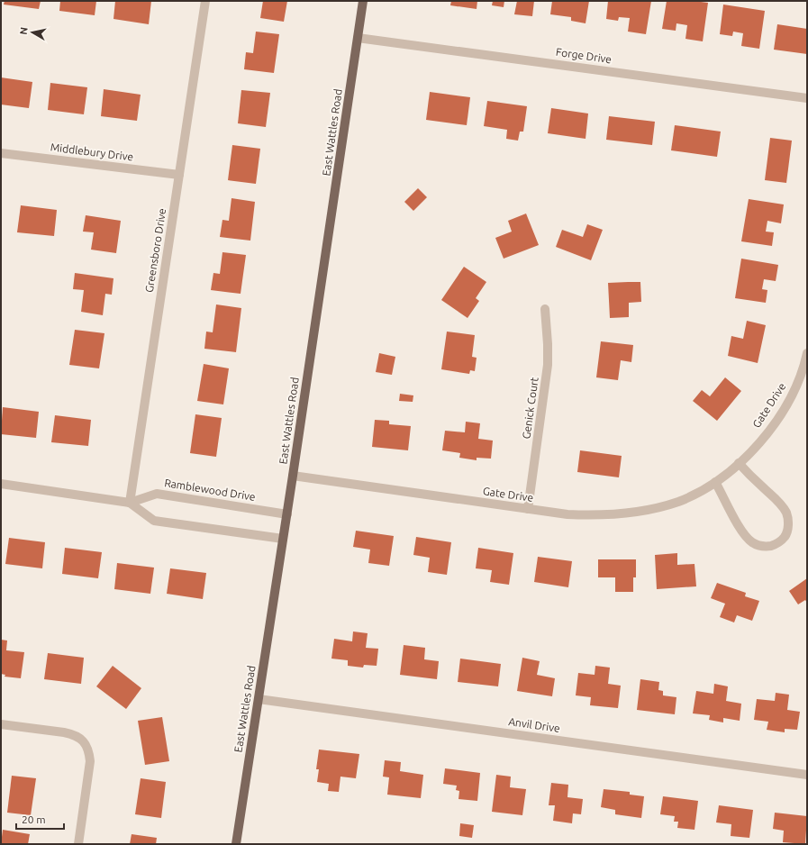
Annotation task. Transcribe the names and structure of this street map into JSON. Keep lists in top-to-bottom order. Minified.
{"streets":{"main road":["East Wattles Road"],"street":["Forge Drive","Middlebury Drive","Greensboro Drive","Gate Drive","Genick Court","Ramblewood Drive","Anvil Drive"]},"crossings":[["Forge Drive","East Wattles Road"],["East Wattles Road","Gate Drive"],["East Wattles Road","Ramblewood Drive"],["East Wattles Road","Anvil Drive"],["Middlebury Drive","Greensboro Drive"],["Greensboro Drive","Ramblewood Drive"],["Gate Drive","Genick Court"]],"scale_bar":"20 m","north":"left"}
